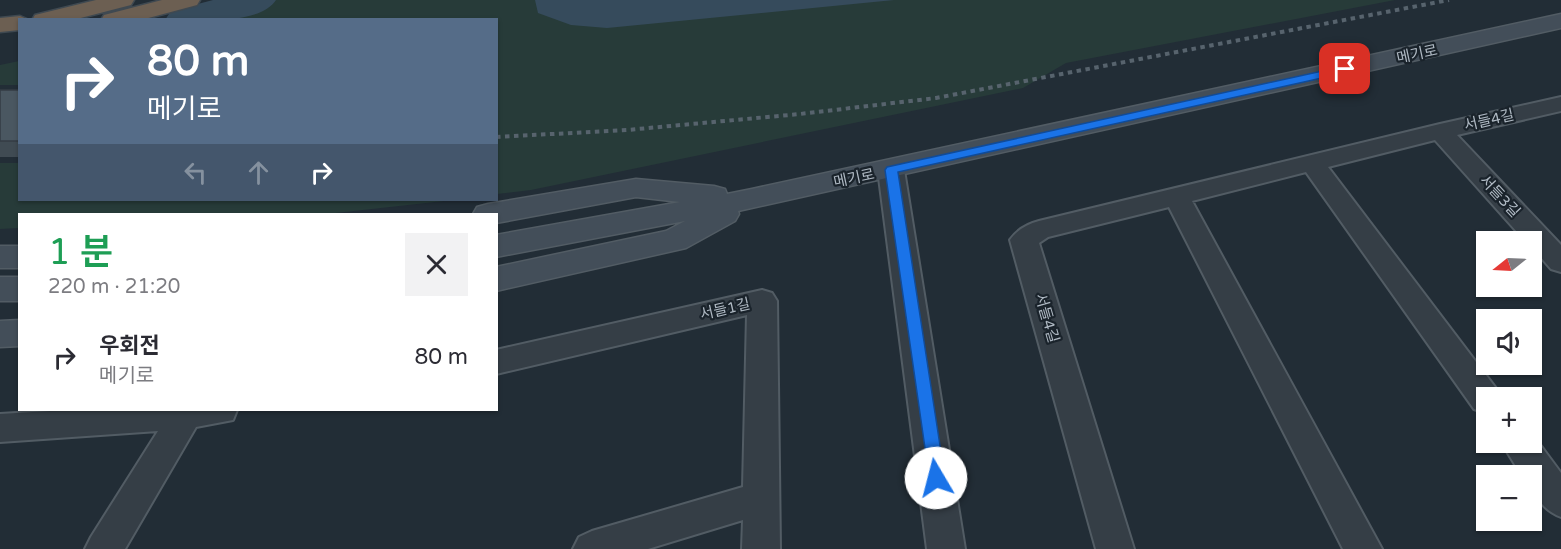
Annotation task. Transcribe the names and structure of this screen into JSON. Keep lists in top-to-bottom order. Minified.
{"streets":{"street":["메기로","서들4길","서들3길","서들1길"]},"crossings":[["서들4길","서들3길"]],"north":"left","page":{"turn":["80 m","메기로"],"heading":["1 분","220 m · 21:20"],"map_buttons":["+","−"],"list":[{"name":"우회전","note":"메기로","value":"80 m"}]}}
